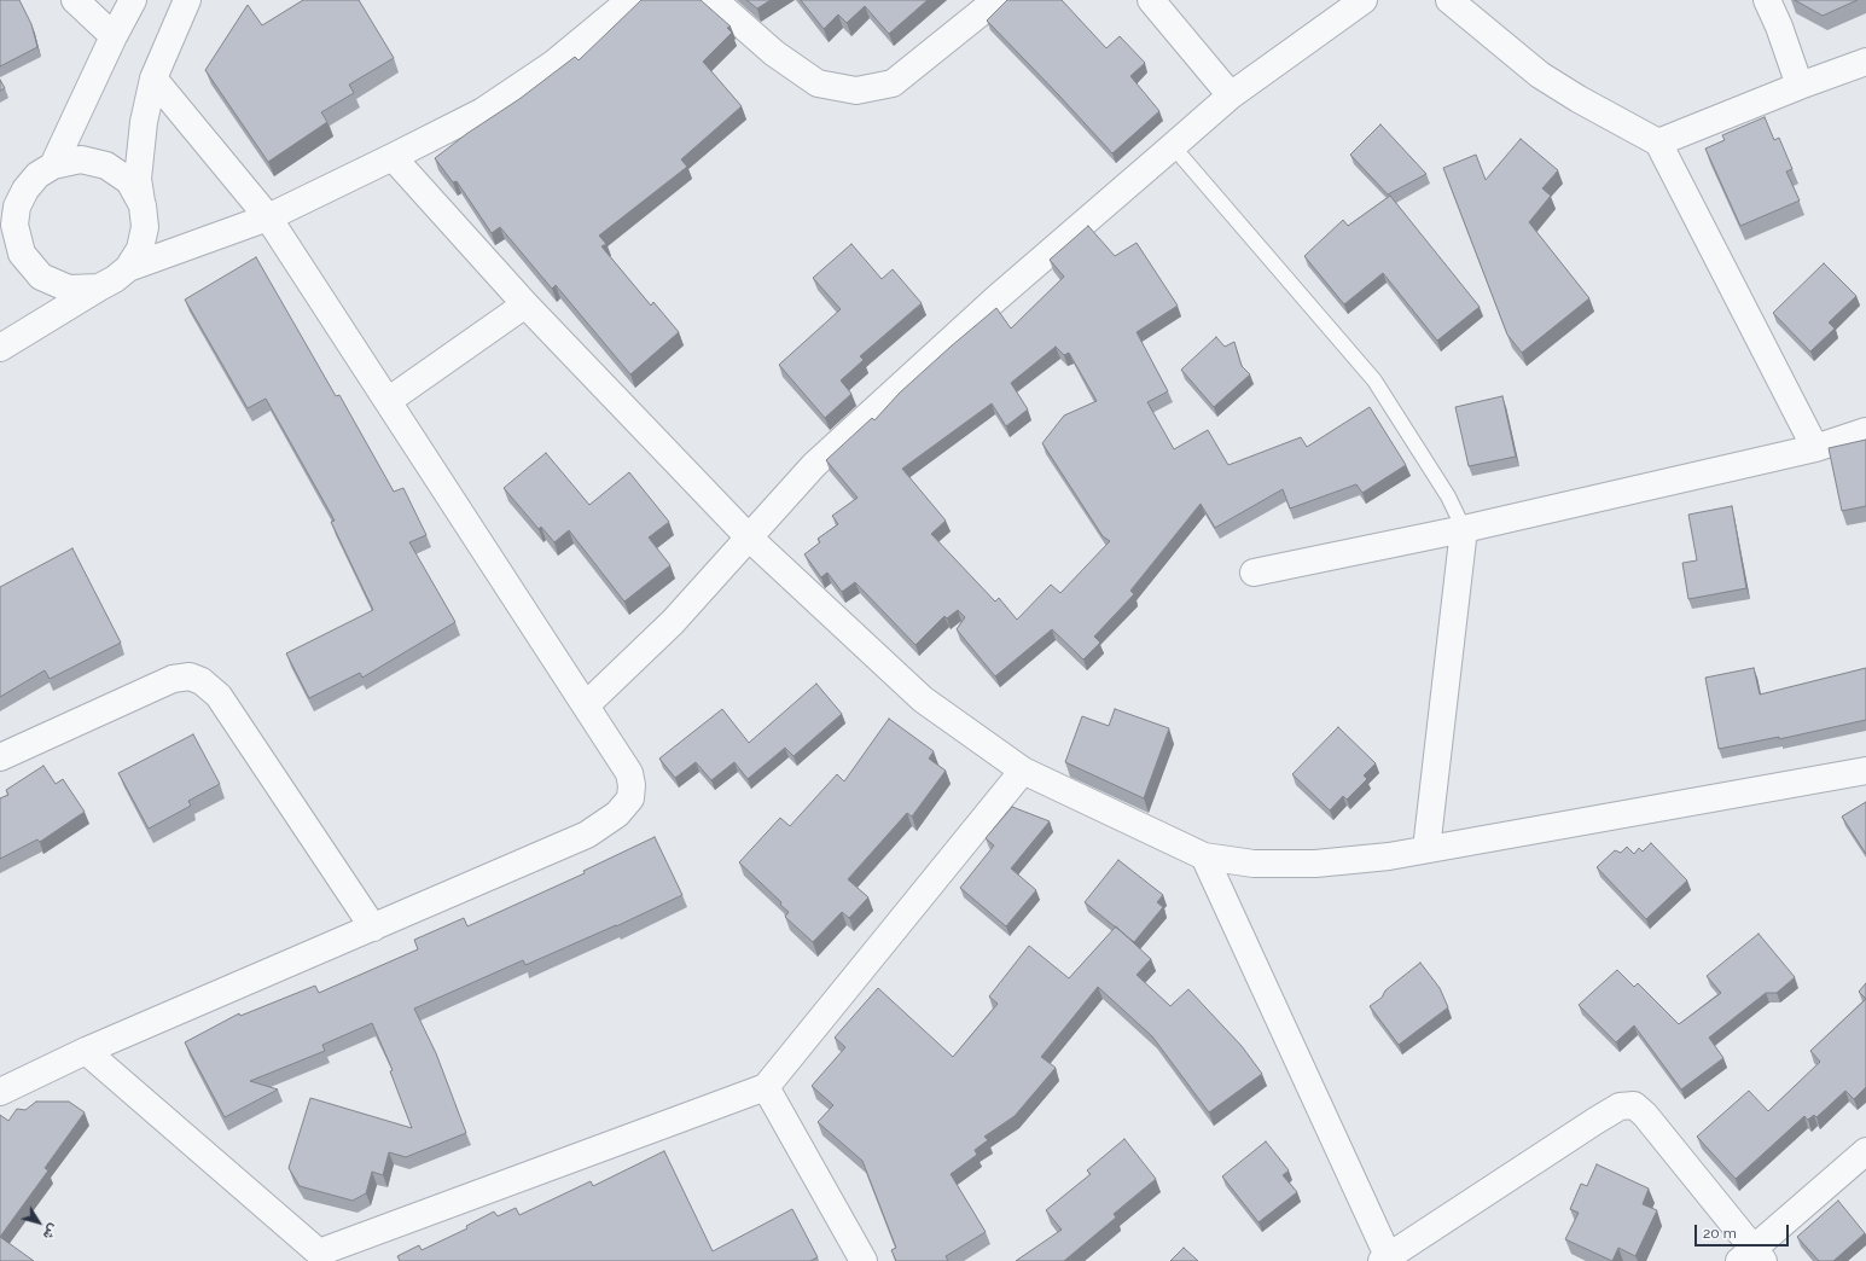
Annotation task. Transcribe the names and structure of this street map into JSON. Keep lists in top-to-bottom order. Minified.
{"scale_bar":"20 m","north":"bottom right"}
